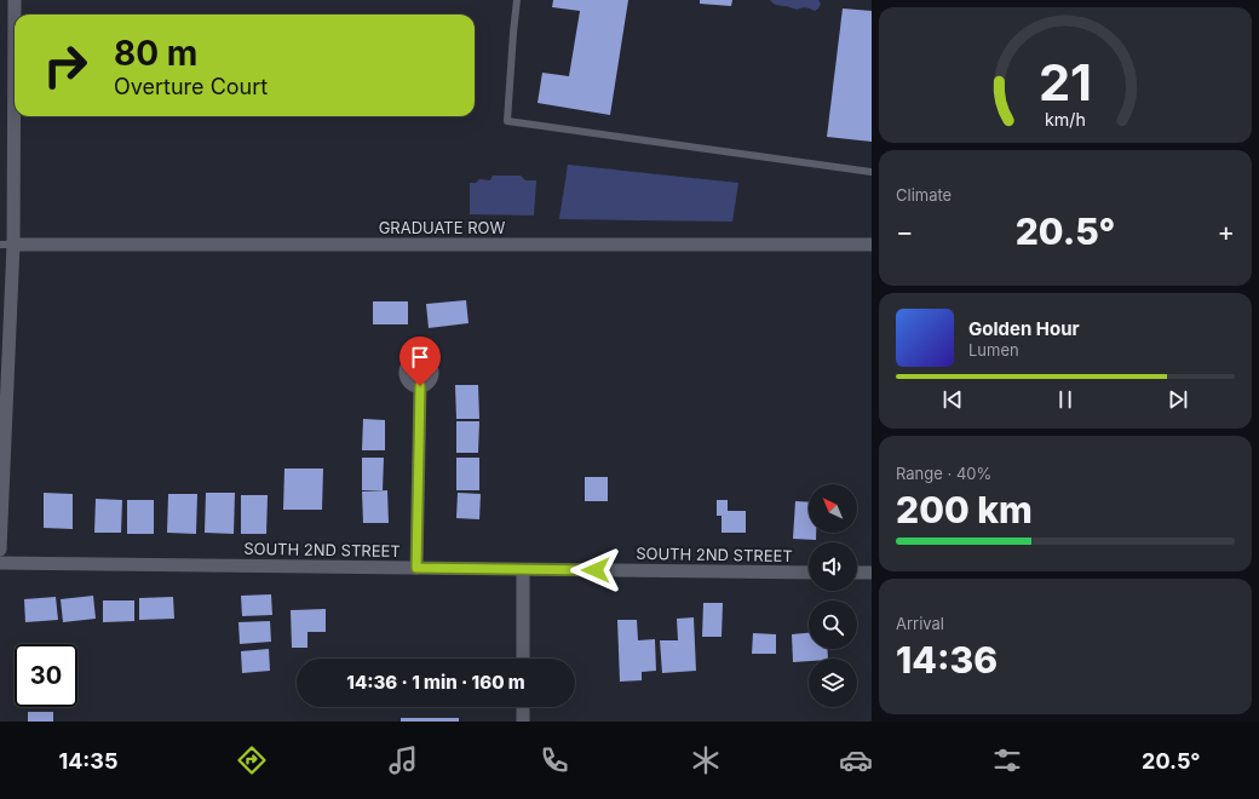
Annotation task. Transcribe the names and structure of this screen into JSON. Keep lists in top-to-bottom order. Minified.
{"streets":{"street":["GRADUATE ROW","SOUTH 2ND STREET"]},"north":"top left","page":{"turn":["80 m","Overture Court"],"tile":["Climate",["Range · 40%","200 km"],["Arrival","14:36"]],"heat":["−","20.5°","+"],"song":["Golden Hour","Lumen"],"limit":"30","trip":"14:36 · 1 min · 160 m","tabs":["14:35","20.5°"],"gauge":["21","km/h"]}}
